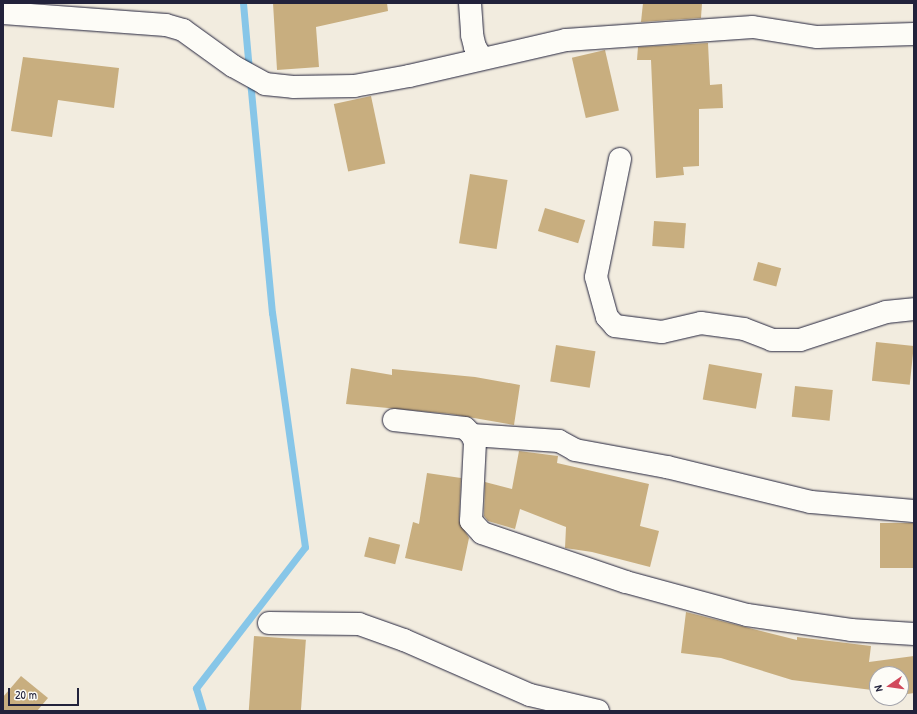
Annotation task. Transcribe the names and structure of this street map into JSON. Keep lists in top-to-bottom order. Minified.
{"scale_bar":"20 m","north":"left"}
